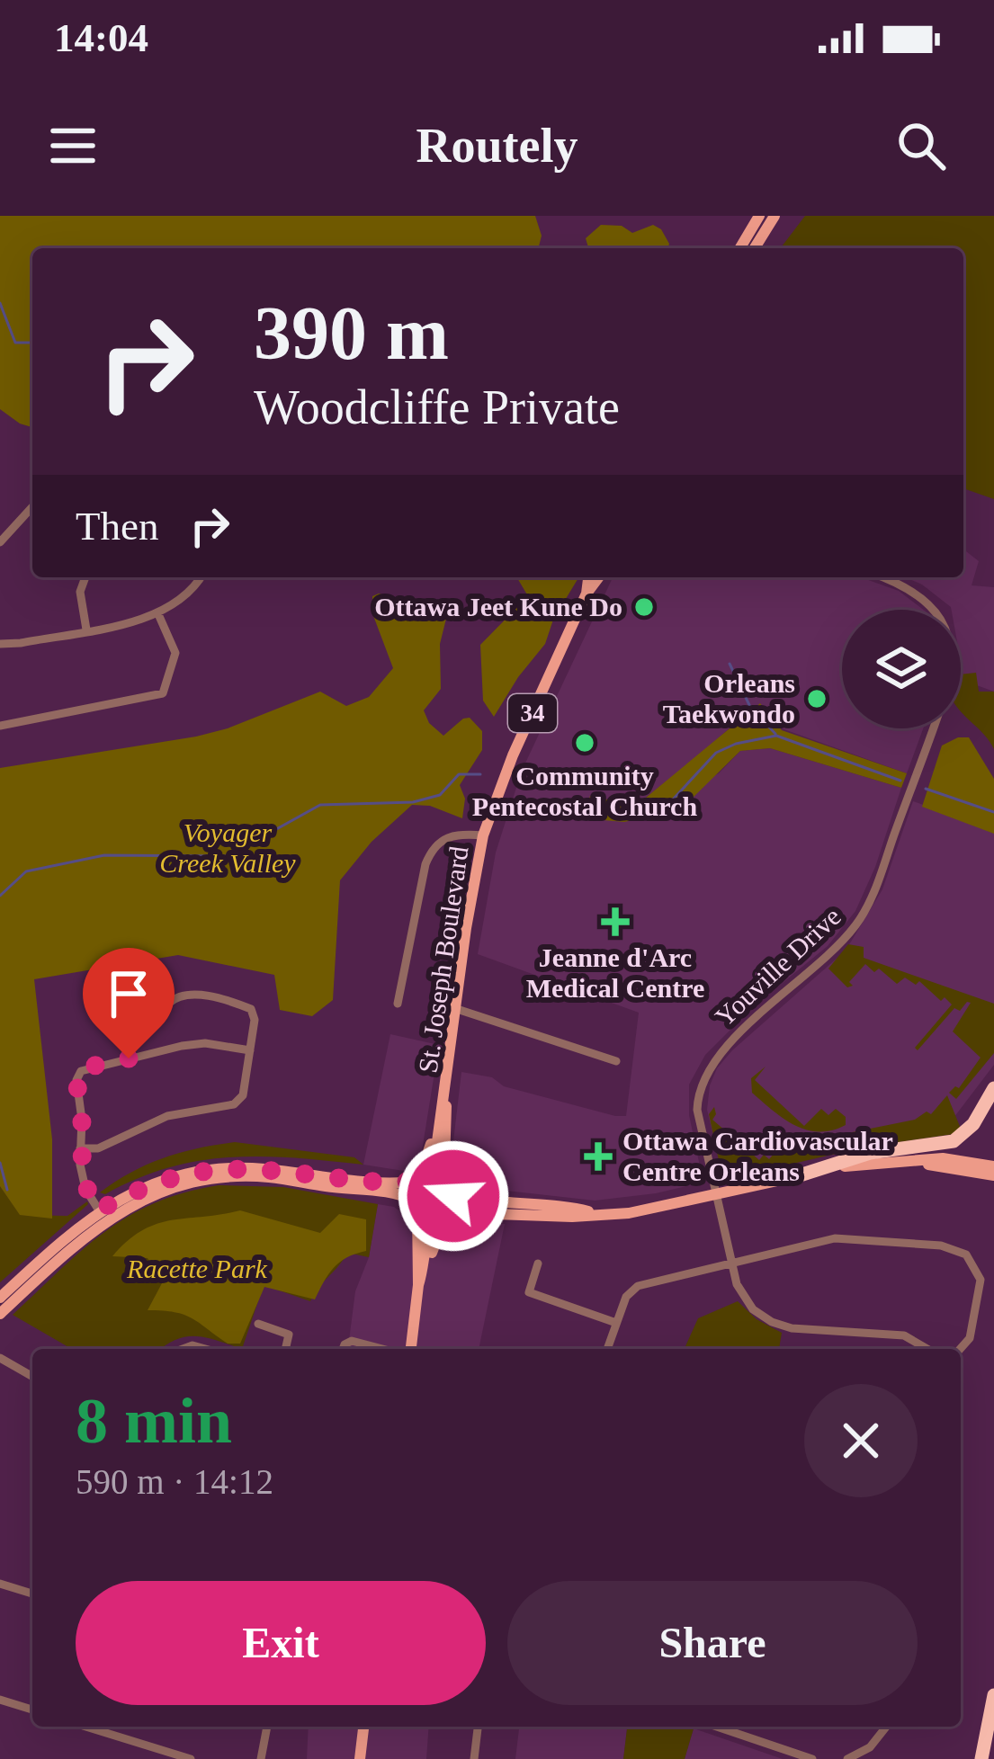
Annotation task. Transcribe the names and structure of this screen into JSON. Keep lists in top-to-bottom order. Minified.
{"streets":{"main road":["34","St. Joseph Boulevard"],"street":["Youville Drive"]},"crossings":[["34","St. Joseph Boulevard"]],"parks":["Voyager Creek Valley","Racette Park"],"places":{"other":["Ottawa Jeet Kune Do","Orleans Taekwondo","Community Pentecostal Church"],"health":["Jeanne d'Arc Medical Centre","Ottawa Cardiovascular Centre Orleans"]},"page":{"status":"14:04","header":"Routely","turn":["390 m","Woodcliffe Private"],"then":"Then","heading":["8 min","590 m · 14:12"],"buttons":["Exit","Share"]}}
